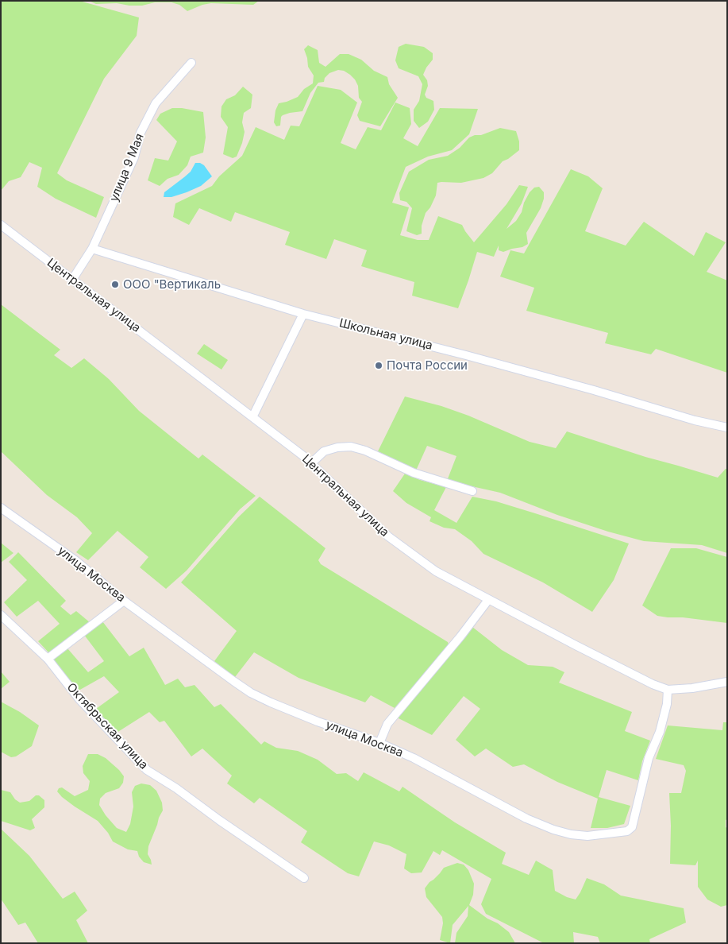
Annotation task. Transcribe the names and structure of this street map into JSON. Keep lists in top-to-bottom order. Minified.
{"streets":{"street":["улица 9 Мая","Центральная улица","Школьная улица","улица Москва","Октябрьская улица"]},"crossings":[["улица 9 Мая","Центральная улица"],["улица 9 Мая","Школьная улица"],["Центральная улица","улица Москва"]],"places":["ООО \"Вертикаль","Почта России"]}
